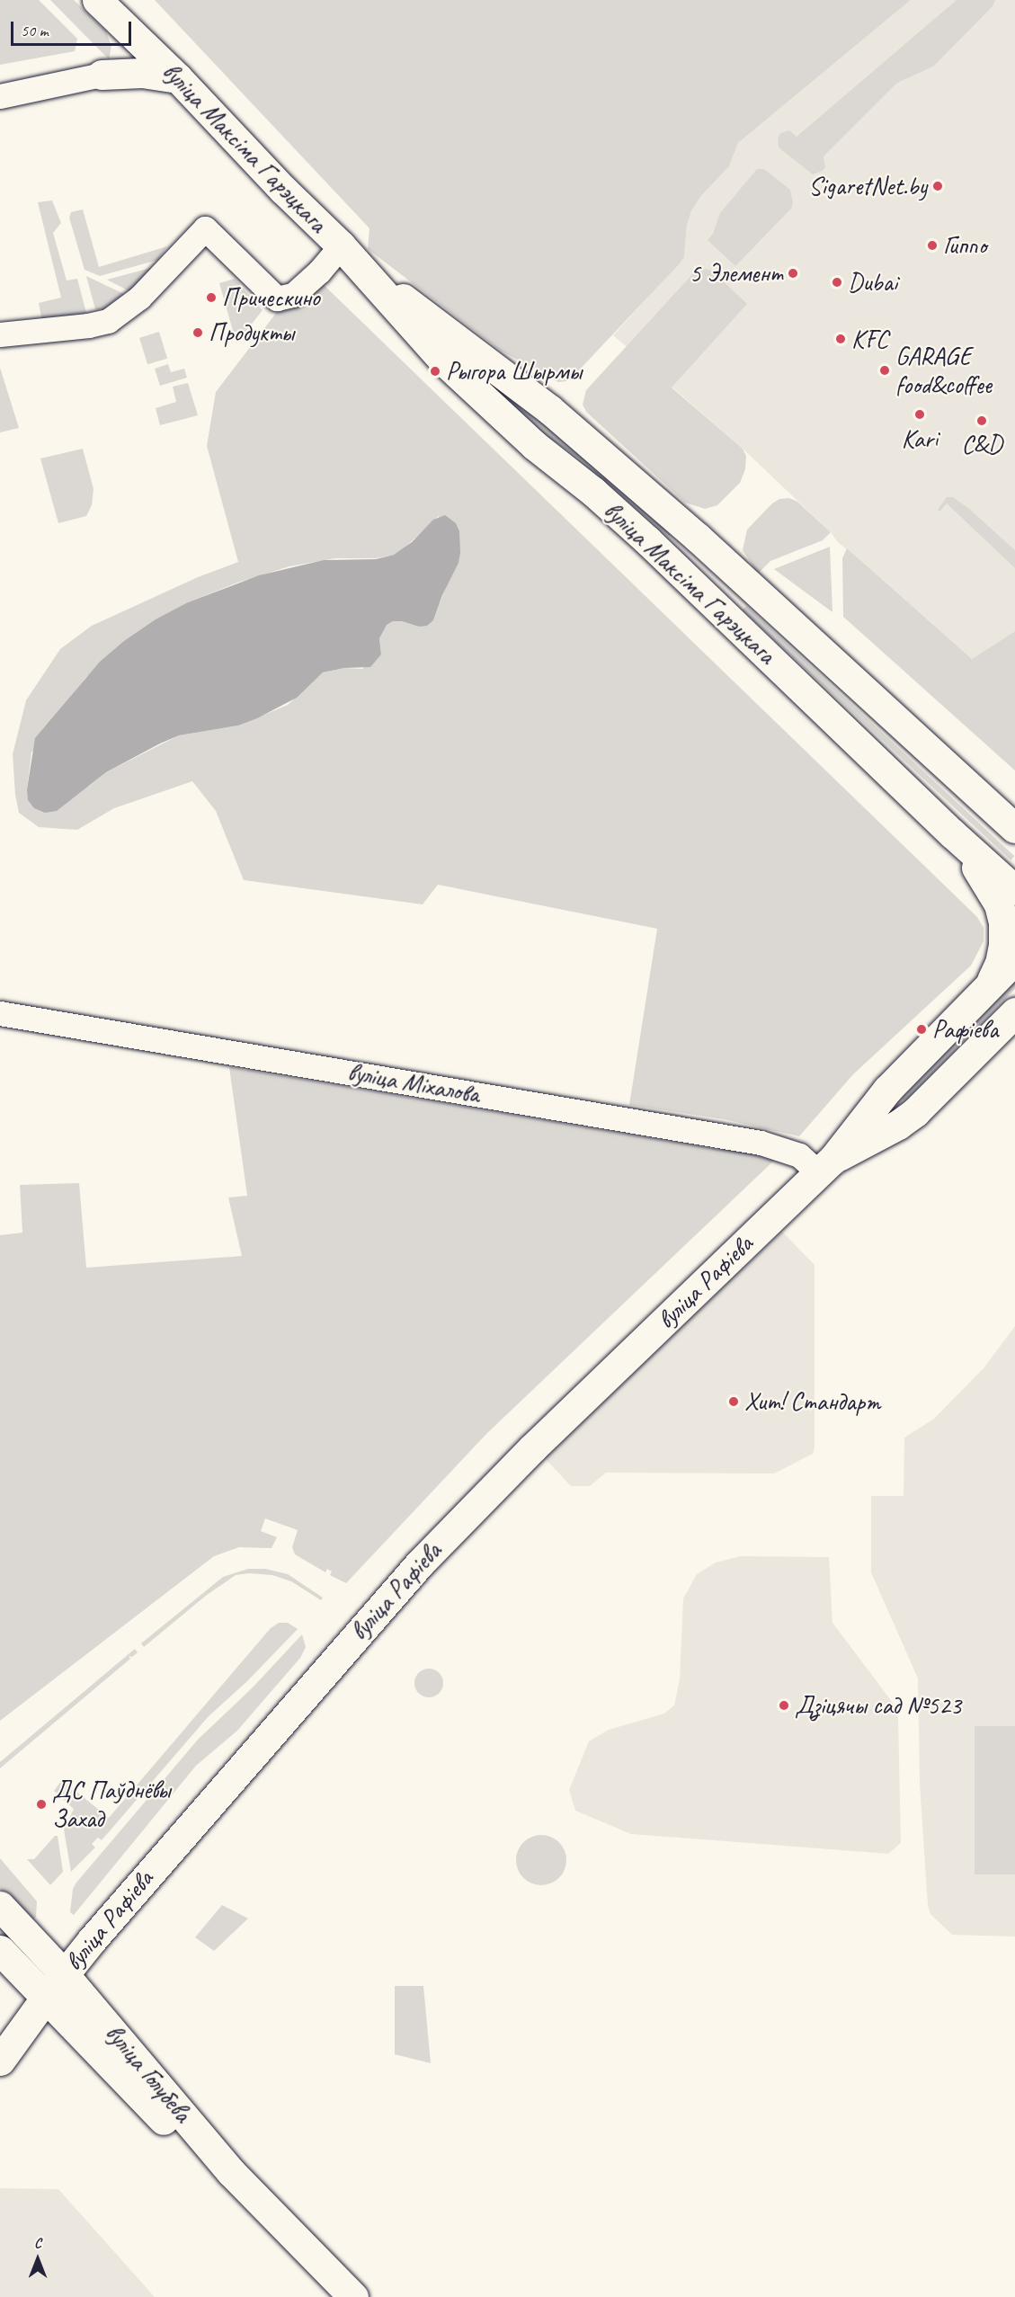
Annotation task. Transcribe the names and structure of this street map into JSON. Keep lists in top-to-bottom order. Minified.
{"streets":{"main road":["вуліца Максіма Гарэцкага","вуліца Рафіева","вуліца Голубева"],"street":["вуліца Міхалова"]},"crossings":[["вуліца Міхалова","вуліца Рафіева"],["вуліца Рафіева","вуліца Голубева"]],"places":["SigaretNet.by","Гиппо","5 Элемент","Dubai","Прическино","Продукты","KFC","GARAGE food&coffee","Рыгора Шырмы","Kari","C&D","Рафіева","Хит! Стандарт","Дзіцячы сад №523","ДС Паўднёвы Захад"],"scale_bar":"50 m","north":"top"}
